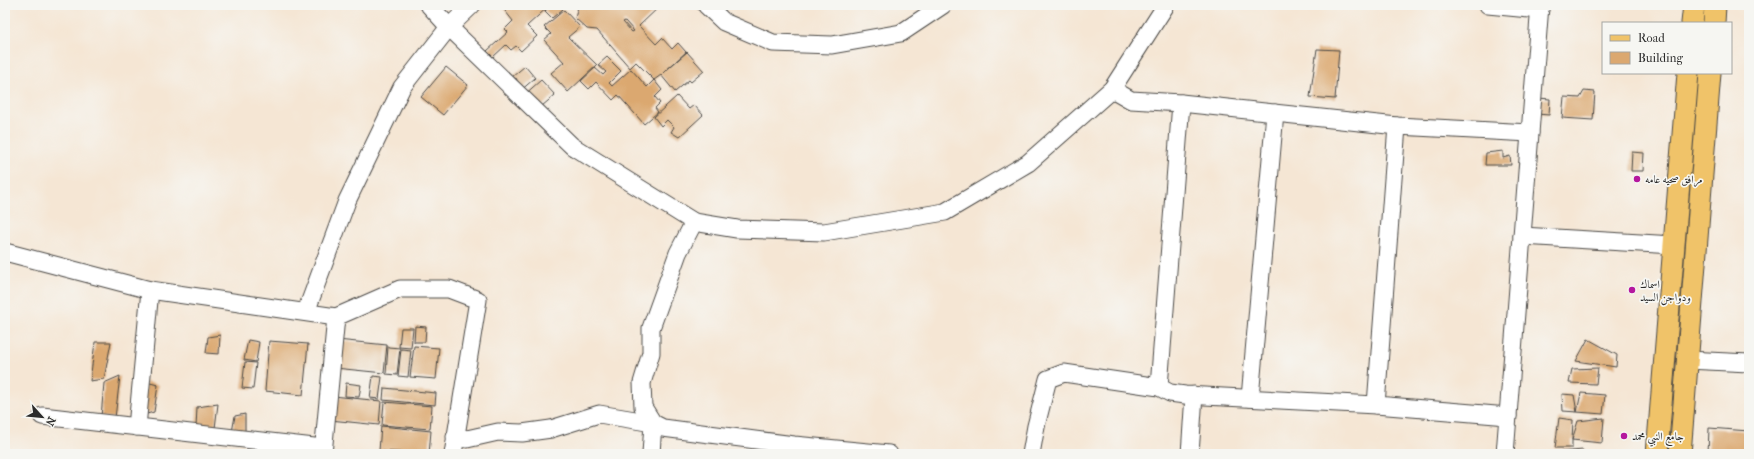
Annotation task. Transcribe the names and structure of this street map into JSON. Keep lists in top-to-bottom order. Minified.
{"places":["مرافق صحيه عامه","اسماك ودواجن السيد","جامع النبي محمد"],"legend":["Road","Building"],"north":"bottom right"}
